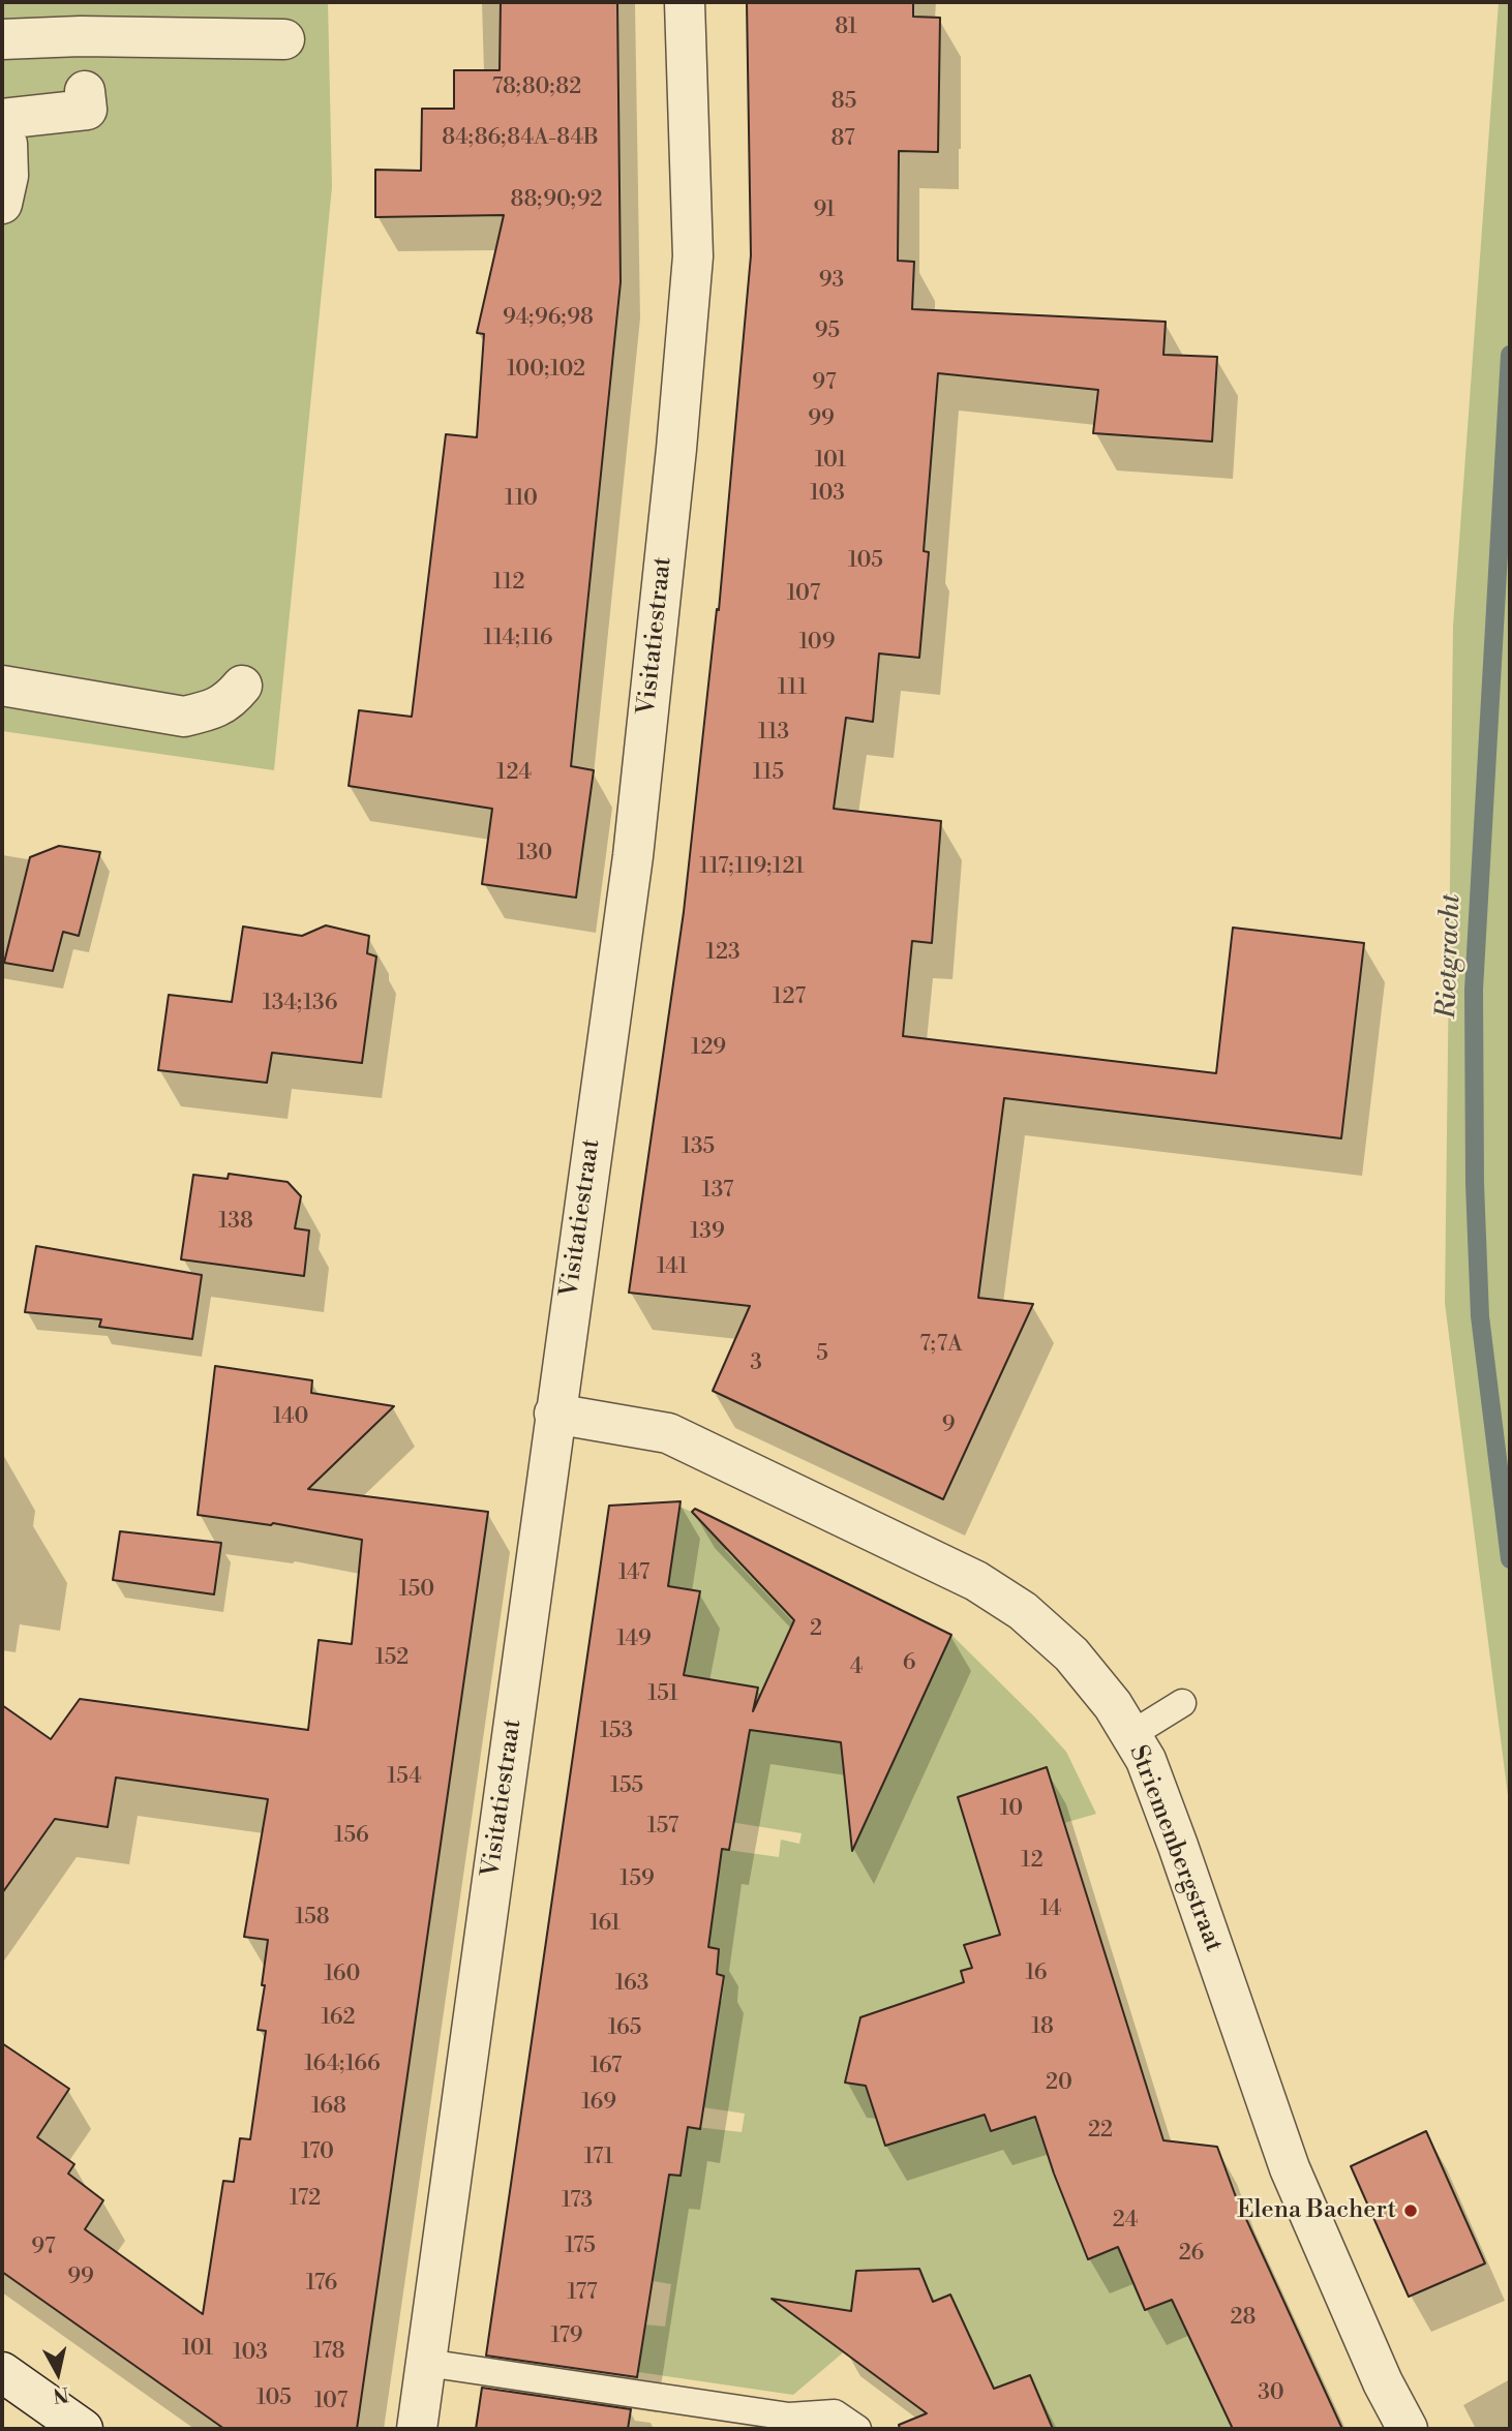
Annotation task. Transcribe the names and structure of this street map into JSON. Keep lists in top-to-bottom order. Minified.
{"streets":{"street":["Visitatiestraat","Striemenbergstraat"]},"crossings":[["Visitatiestraat","Striemenbergstraat"]],"water":["Rietgracht"],"places":["Elena Bachert"],"house_numbers":["81","78;80;82","85","84;86;84A-84B","87","88;90;92","91","93","94;96;98","95","100;102","97","99","101","103","110","105","112","107","114;116","109","111","113","124","115","130","117;119;121","123","127","134;136","129","135","137","138","139","141","7;7A","5","3","140","9","147","150","2","149","152","6","4","151","153","154","155","10","157","156","12","159","14","158","161","16","160","163","162","18","165","164;166","167","20","169","168","22","170","171","172","173","24","175","97","26","99","176","177","28","179","101","178","103","30","105","107"],"north":"bottom"}
